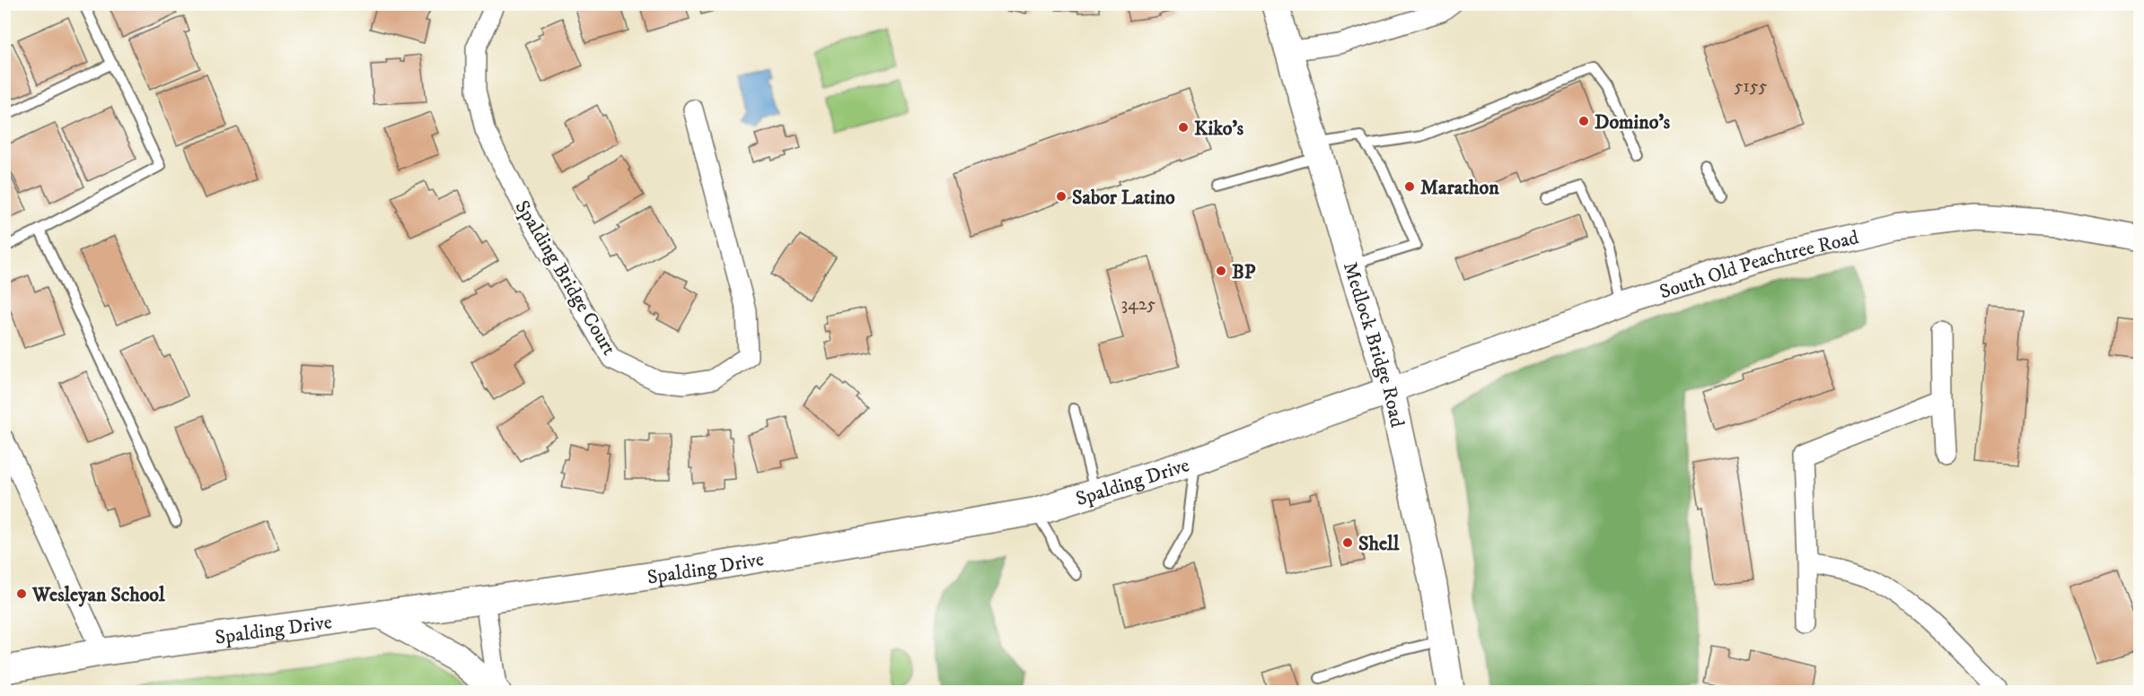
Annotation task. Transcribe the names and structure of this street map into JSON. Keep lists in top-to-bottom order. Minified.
{"streets":{"main road":["Medlock Bridge Road","Spalding Drive"],"street":["South Old Peachtree Road","Spalding Bridge Court"]},"crossings":[["South Old Peachtree Road","Medlock Bridge Road"],["South Old Peachtree Road","Spalding Drive"],["Medlock Bridge Road","Spalding Drive"]],"places":["Domino's","Kiko's","Marathon","Sabor Latino","BP","Shell","Wesleyan School"],"house_numbers":["5155","3425"]}
